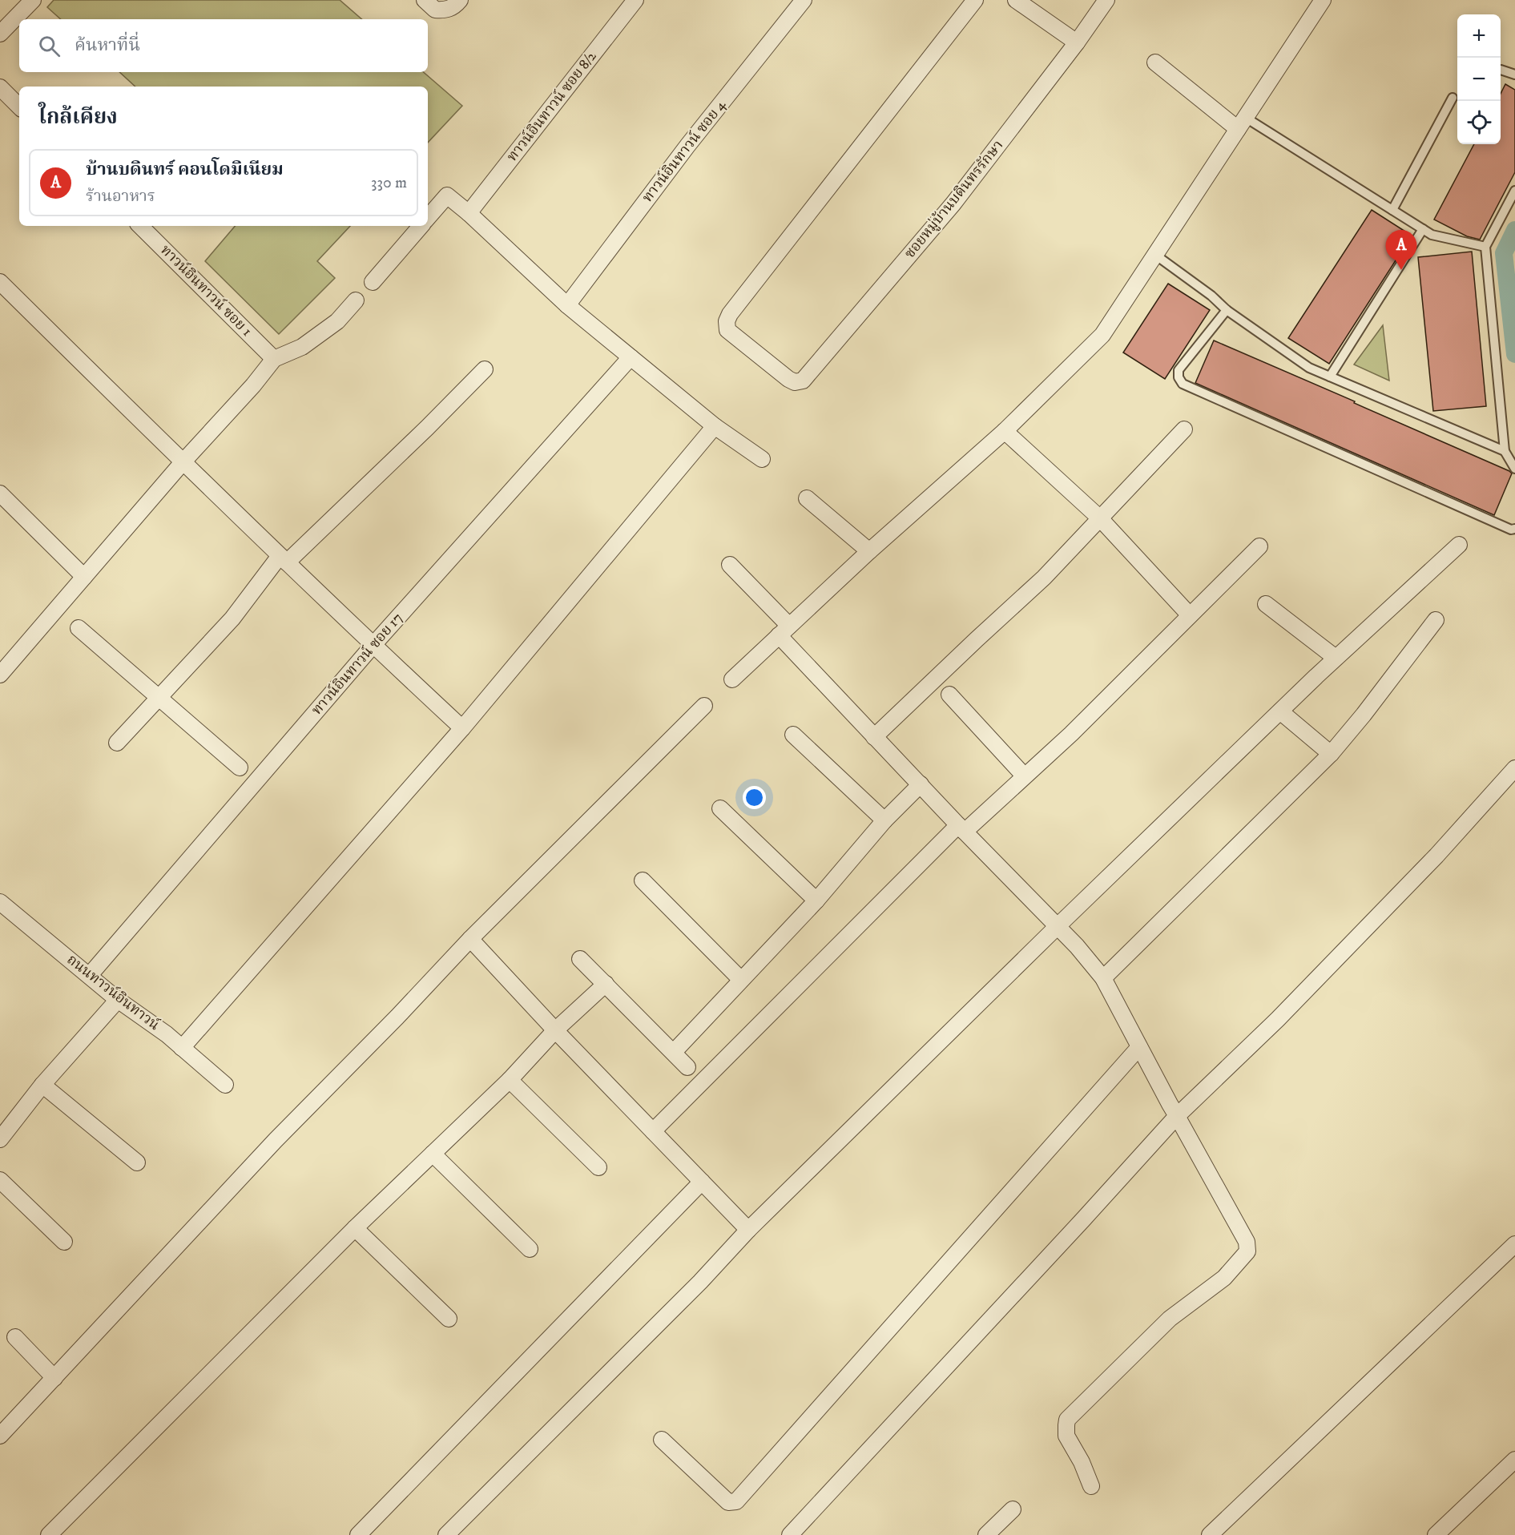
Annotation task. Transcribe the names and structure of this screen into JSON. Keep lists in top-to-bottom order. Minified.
{"streets":{"street":["ทาวน์อินทาวน์ ซอย 8/2","ทาวน์อินทาวน์ ซอย 4","ซอยหมู่บ้านบดินทรรักษา","ทาวน์อินทาวน์ ซอย 1","ทาวน์อินทาวน์ ซอย 17","ถนนทาวน์อินทาวน์"]},"crossings":[["ทาวน์อินทาวน์ ซอย 17","ถนนทาวน์อินทาวน์"]],"page":{"map_buttons":["+","−"],"search":"ค้นหาที่นี่","heading":"ใกล้เคียง","list":[{"mark":"A","name":"บ้านบดินทร์ คอนโดมิเนียม","note":"ร้านอาหาร","value":"330 m"}],"pins":"A"}}
